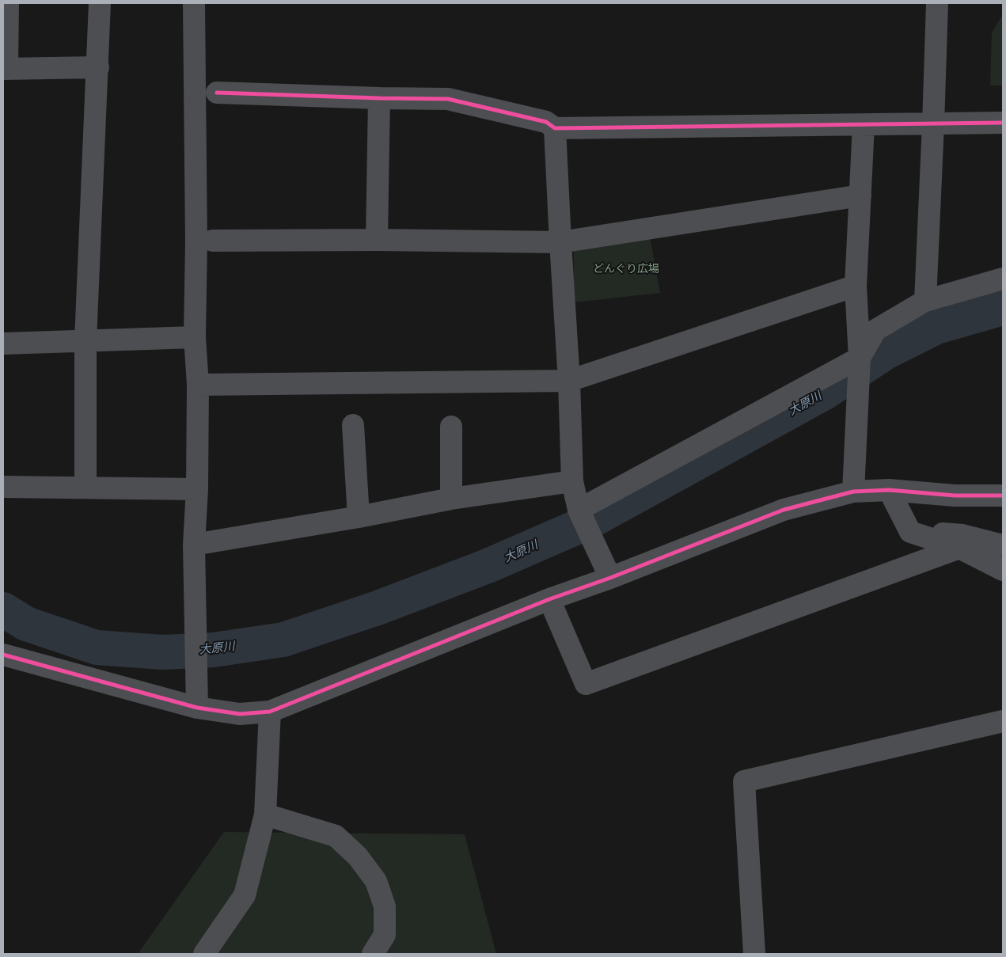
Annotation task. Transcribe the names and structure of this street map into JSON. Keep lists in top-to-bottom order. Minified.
{"water":["大原川"],"parks":["どんぐり広場"]}
